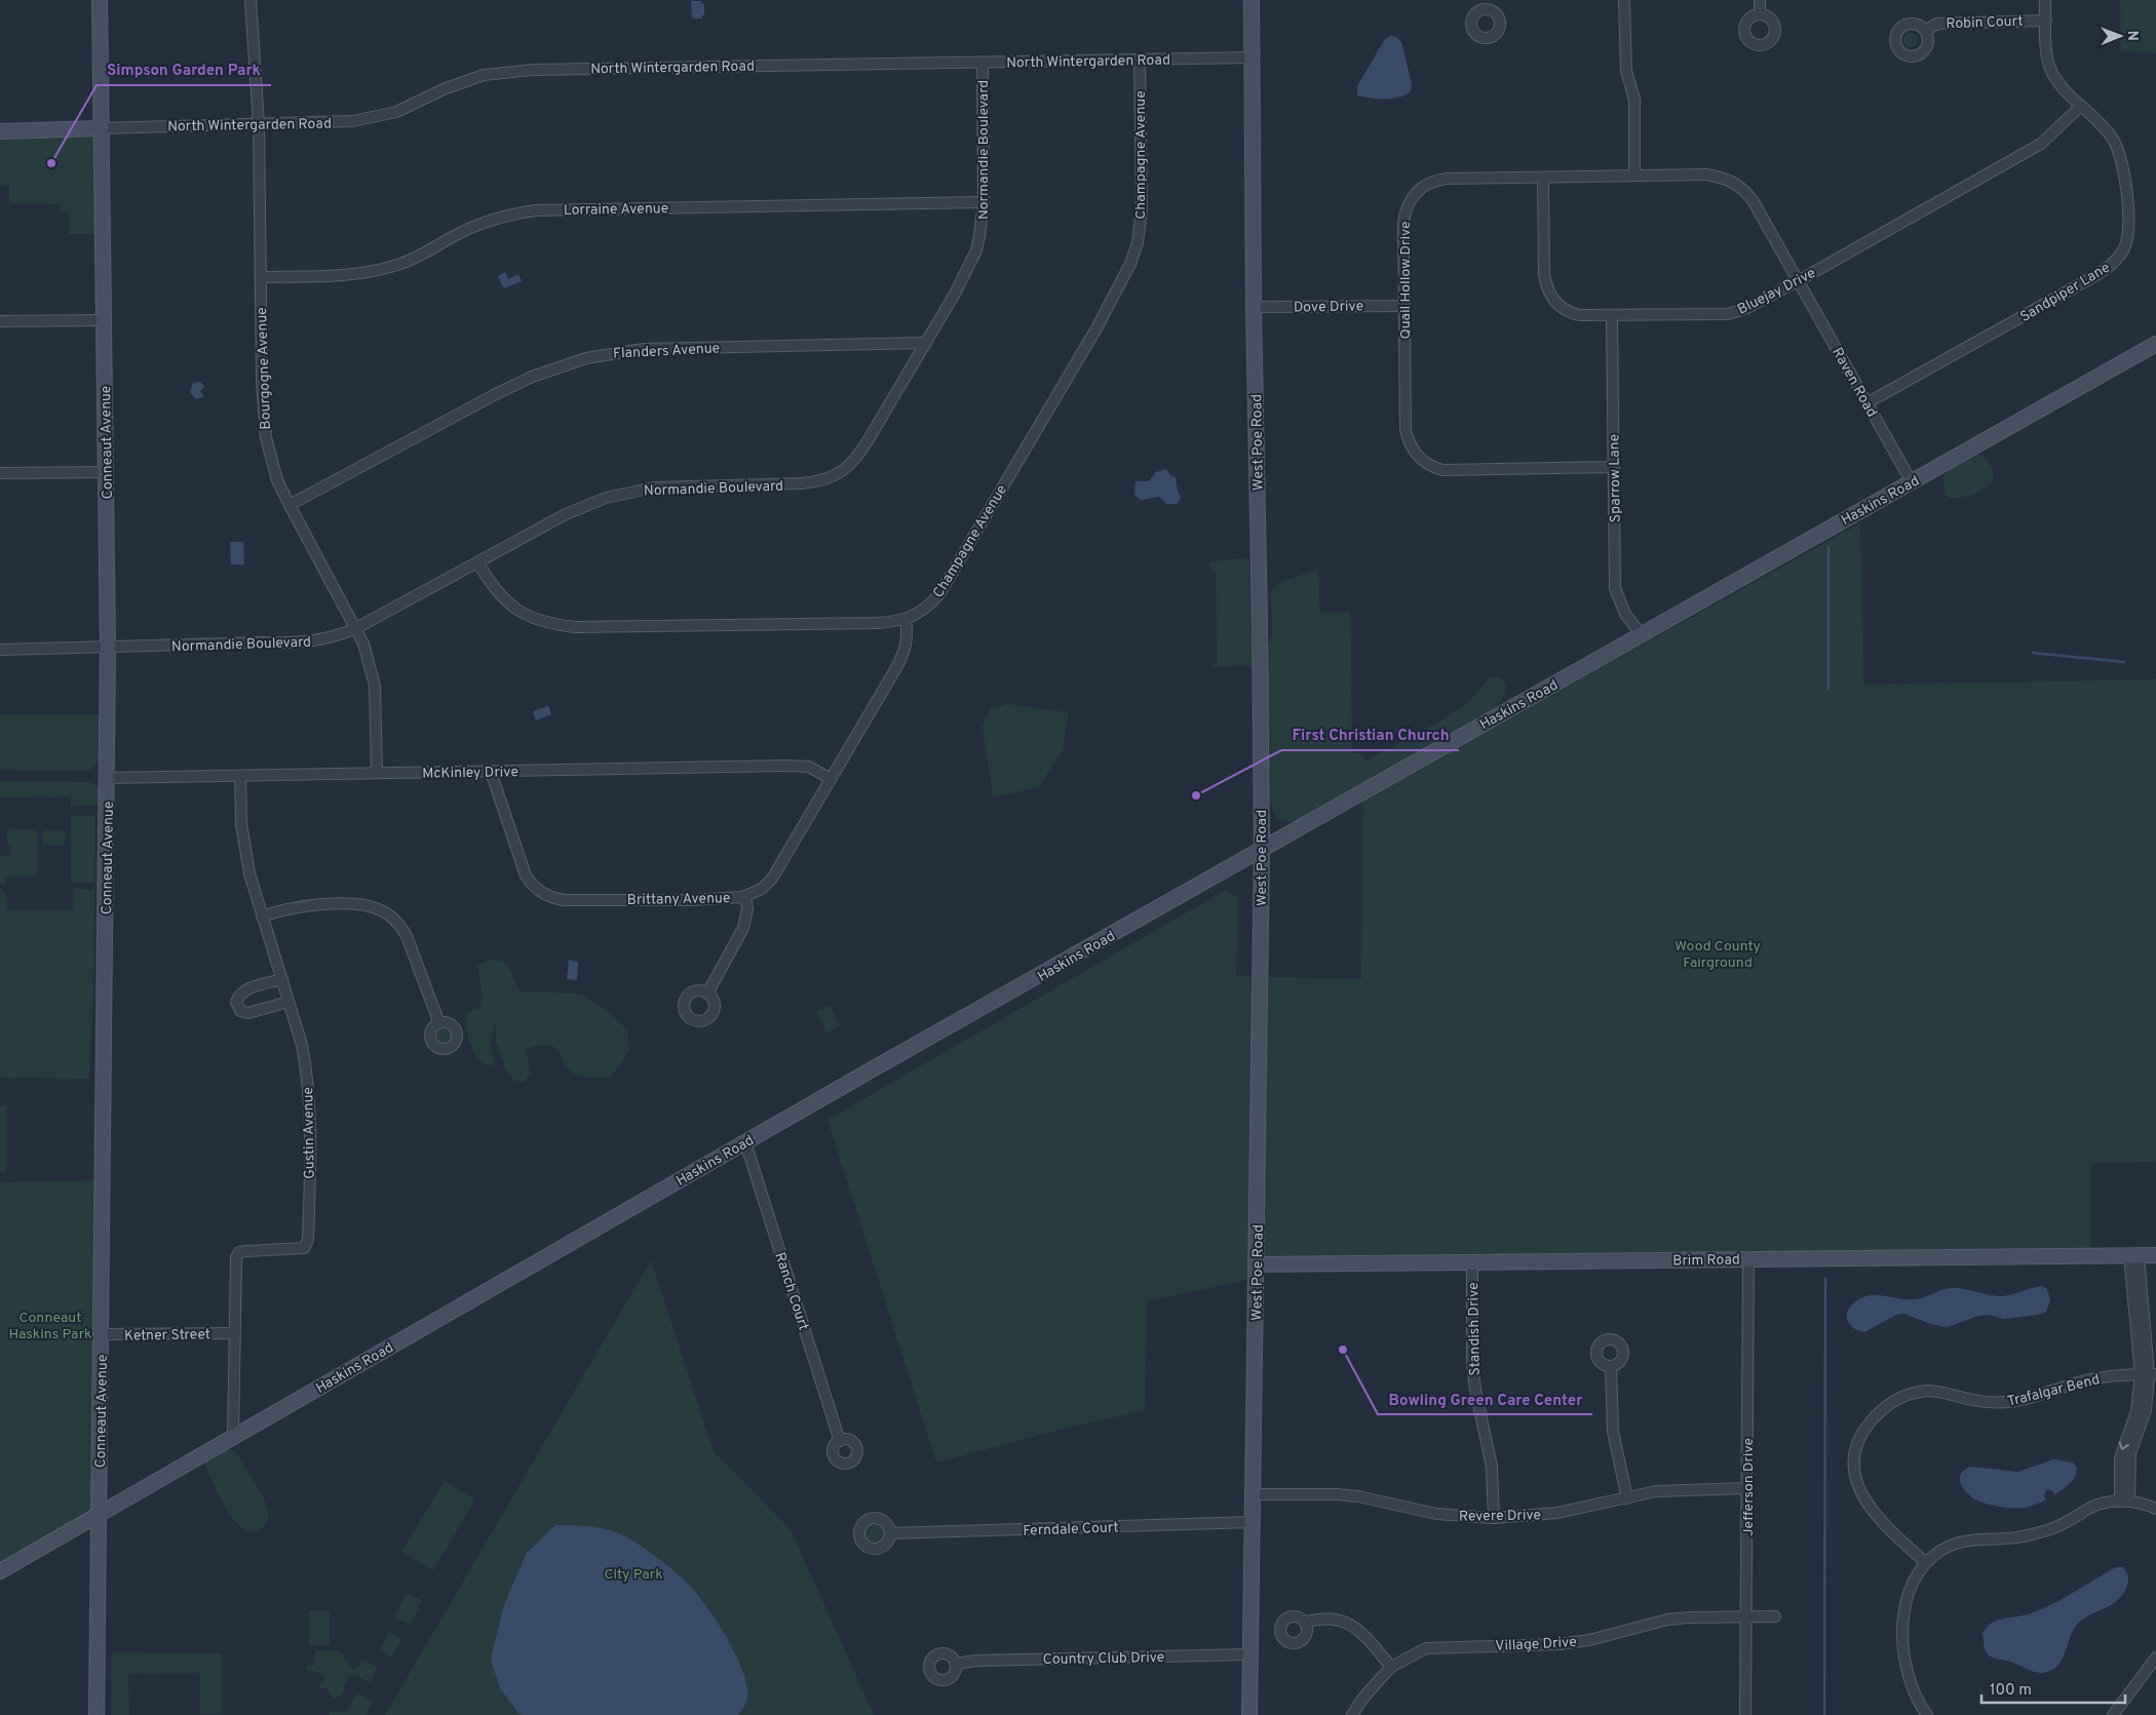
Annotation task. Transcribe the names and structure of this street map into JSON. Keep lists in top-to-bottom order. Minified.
{"streets":{"street":["Robin Court","North Wintergarden Road","Normandie Boulevard","Champagne Avenue","Lorraine Avenue","Quail Hollow Drive","Bluejay Drive","Sandpiper Lane","Dove Drive","Flanders Avenue","Bourgogne Avenue","Raven Road","Conneaut Avenue","West Poe Road","Sparrow Lane","Haskins Road","McKinley Drive","Brittany Avenue","Gustin Avenue","Brim Road","Ranch Court","Standish Drive","Ketner Street","Trafalgar Bend","Jefferson Drive","Revere Drive","Ferndale Court","Village Drive","Country Club Drive"]},"crossings":[["Robin Court","Sandpiper Lane"],["North Wintergarden Road","Normandie Boulevard"],["North Wintergarden Road","Champagne Avenue"],["North Wintergarden Road","Bourgogne Avenue"],["North Wintergarden Road","Conneaut Avenue"],["North Wintergarden Road","West Poe Road"],["Normandie Boulevard","Champagne Avenue"],["Normandie Boulevard","Lorraine Avenue"],["Normandie Boulevard","Flanders Avenue"],["Normandie Boulevard","Bourgogne Avenue"],["Normandie Boulevard","Conneaut Avenue"],["Champagne Avenue","Brittany Avenue"],["Lorraine Avenue","Bourgogne Avenue"],["Quail Hollow Drive","Bluejay Drive"],["Quail Hollow Drive","Dove Drive"],["Quail Hollow Drive","Raven Road"],["Quail Hollow Drive","Sparrow Lane"],["Bluejay Drive","Sandpiper Lane"],["Bluejay Drive","Raven Road"],["Bluejay Drive","Sparrow Lane"],["Sandpiper Lane","Raven Road"],["Dove Drive","West Poe Road"],["Flanders Avenue","Bourgogne Avenue"],["Bourgogne Avenue","McKinley Drive"],["Raven Road","Haskins Road"],["Conneaut Avenue","Haskins Road"],["Conneaut Avenue","McKinley Drive"],["Conneaut Avenue","Ketner Street"],["West Poe Road","Haskins Road"],["West Poe Road","Brim Road"],["West Poe Road","Revere Drive"],["West Poe Road","Ferndale Court"],["West Poe Road","Country Club Drive"],["Sparrow Lane","Haskins Road"],["Haskins Road","Gustin Avenue"],["Haskins Road","Ranch Court"],["McKinley Drive","Brittany Avenue"],["McKinley Drive","Gustin Avenue"],["Gustin Avenue","Ketner Street"],["Brim Road","Standish Drive"],["Brim Road","Jefferson Drive"],["Standish Drive","Revere Drive"],["Jefferson Drive","Revere Drive"],["Jefferson Drive","Village Drive"]],"parks":["Wood County Fairground","Conneaut Haskins Park","City Park"],"places":["Simpson Garden Park","First Christian Church","Bowling Green Care Center"],"scale_bar":"100 m","north":"right"}
